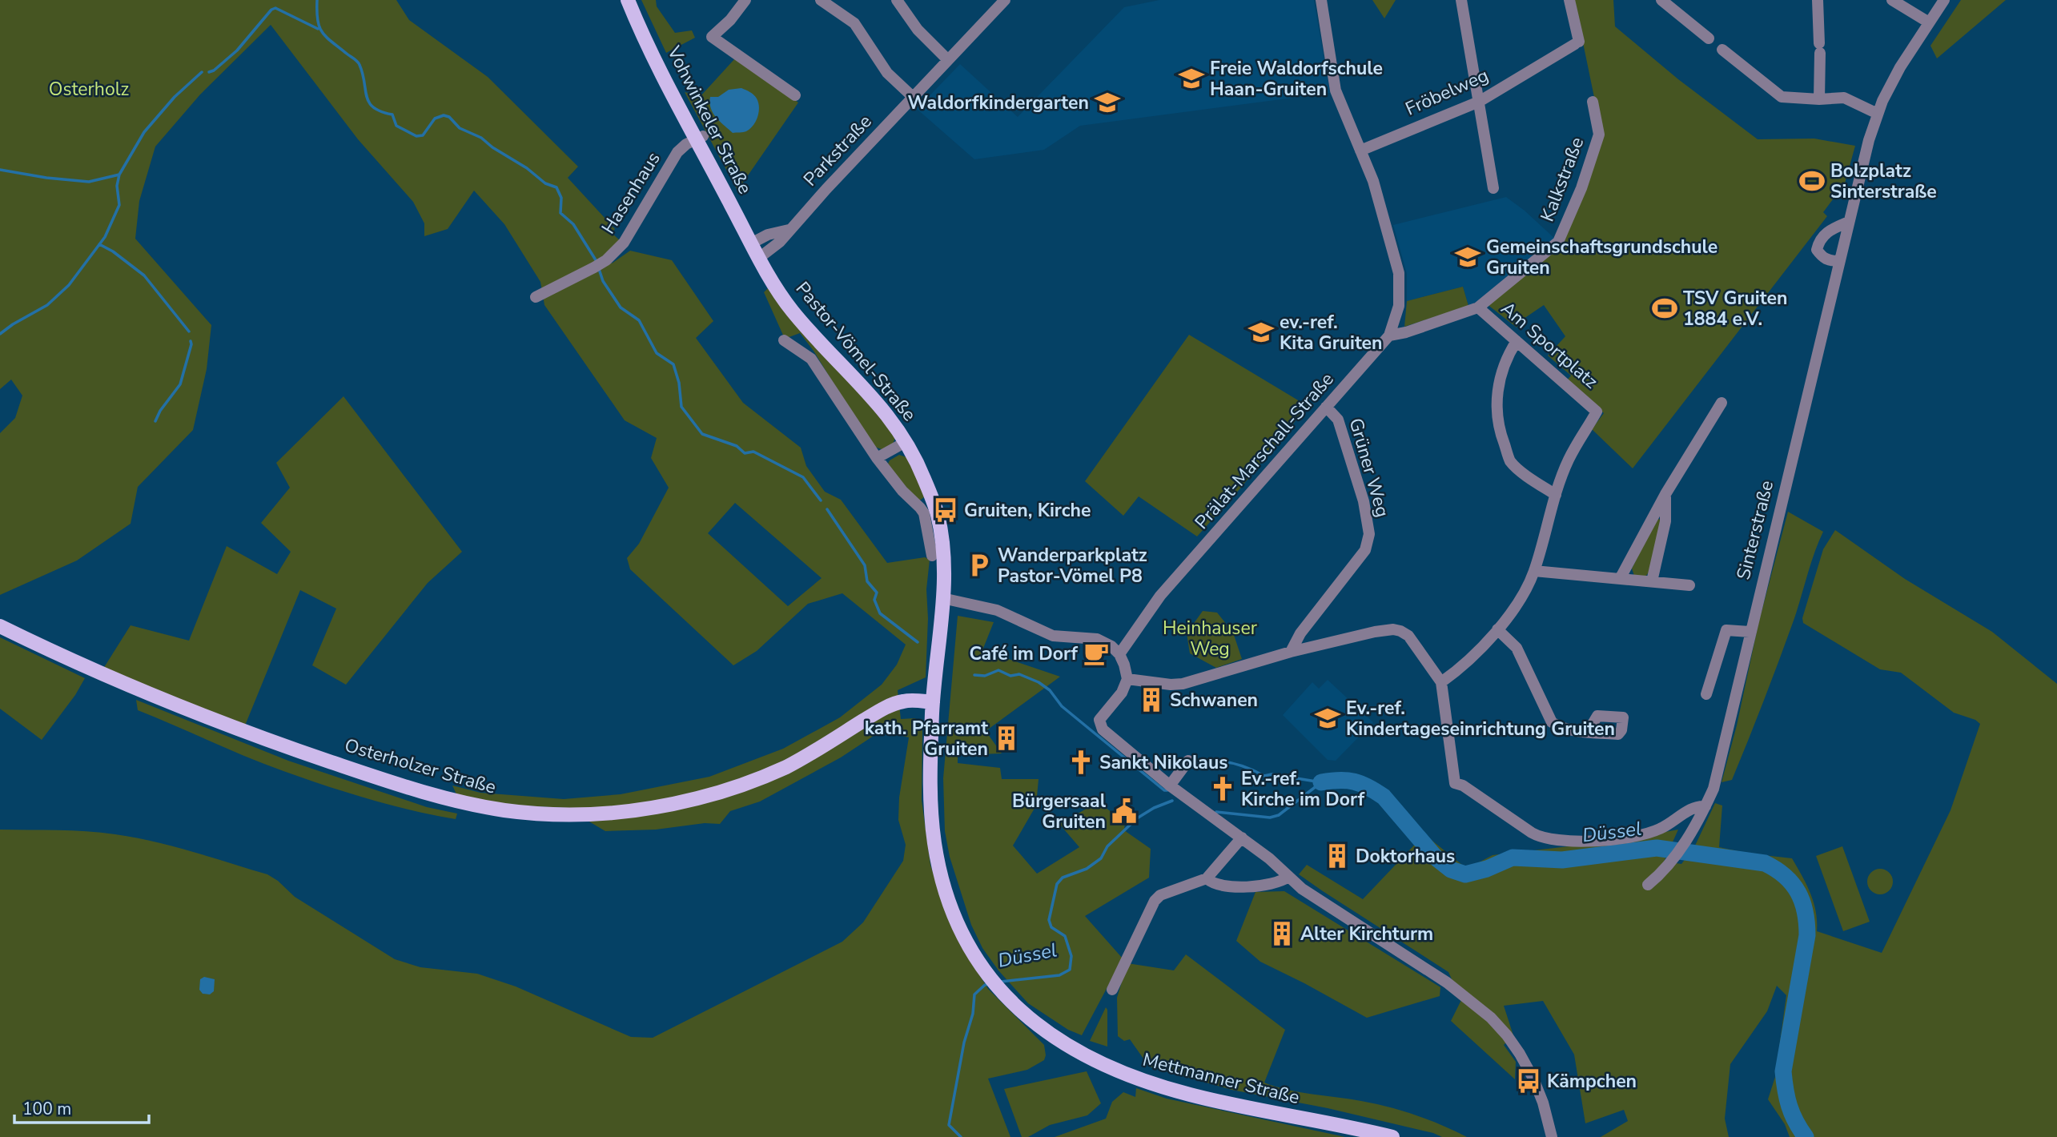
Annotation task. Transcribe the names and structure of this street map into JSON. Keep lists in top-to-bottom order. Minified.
{"streets":{"main road":["Vohwinkeler Straße","Pastor-Vömel-Straße","Osterholzer Straße","Mettmanner Straße"],"street":["Fröbelweg","Parkstraße","Kalkstraße","Hasenhaus","Am Sportplatz","Prälat-Marschall-Straße","Grüner Weg","Sinterstraße"]},"crossings":[["Fröbelweg","Prälat-Marschall-Straße"],["Vohwinkeler Straße","Parkstraße"],["Vohwinkeler Straße","Hasenhaus"],["Vohwinkeler Straße","Pastor-Vömel-Straße"],["Parkstraße","Pastor-Vömel-Straße"],["Kalkstraße","Am Sportplatz"],["Kalkstraße","Prälat-Marschall-Straße"],["Pastor-Vömel-Straße","Osterholzer Straße"],["Pastor-Vömel-Straße","Mettmanner Straße"],["Prälat-Marschall-Straße","Grüner Weg"],["Osterholzer Straße","Mettmanner Straße"]],"water":["Düssel"],"parks":["Osterholz","Heinhauser Weg"],"places":{"school or university":["Freie Waldorfschule Haan-Gruiten","Waldorfkindergarten","Gemeinschaftsgrundschule Gruiten","ev.-ref. Kita Gruiten","Ev.-ref. Kindertageseinrichtung Gruiten"],"sports":["Bolzplatz Sinterstraße","TSV Gruiten 1884 e.V."],"bus stop":["Gruiten, Kirche","Kämpchen"],"parking":["Wanderparkplatz Pastor-Vömel P8"],"cafe":["Café im Dorf"],"building":["Schwanen","kath. Pfarramt Gruiten","Doktorhaus","Alter Kirchturm"],"church":["Sankt Nikolaus","Ev.-ref. Kirche im Dorf"],"public building":["Bürgersaal Gruiten"]},"scale_bar":"100 m"}
